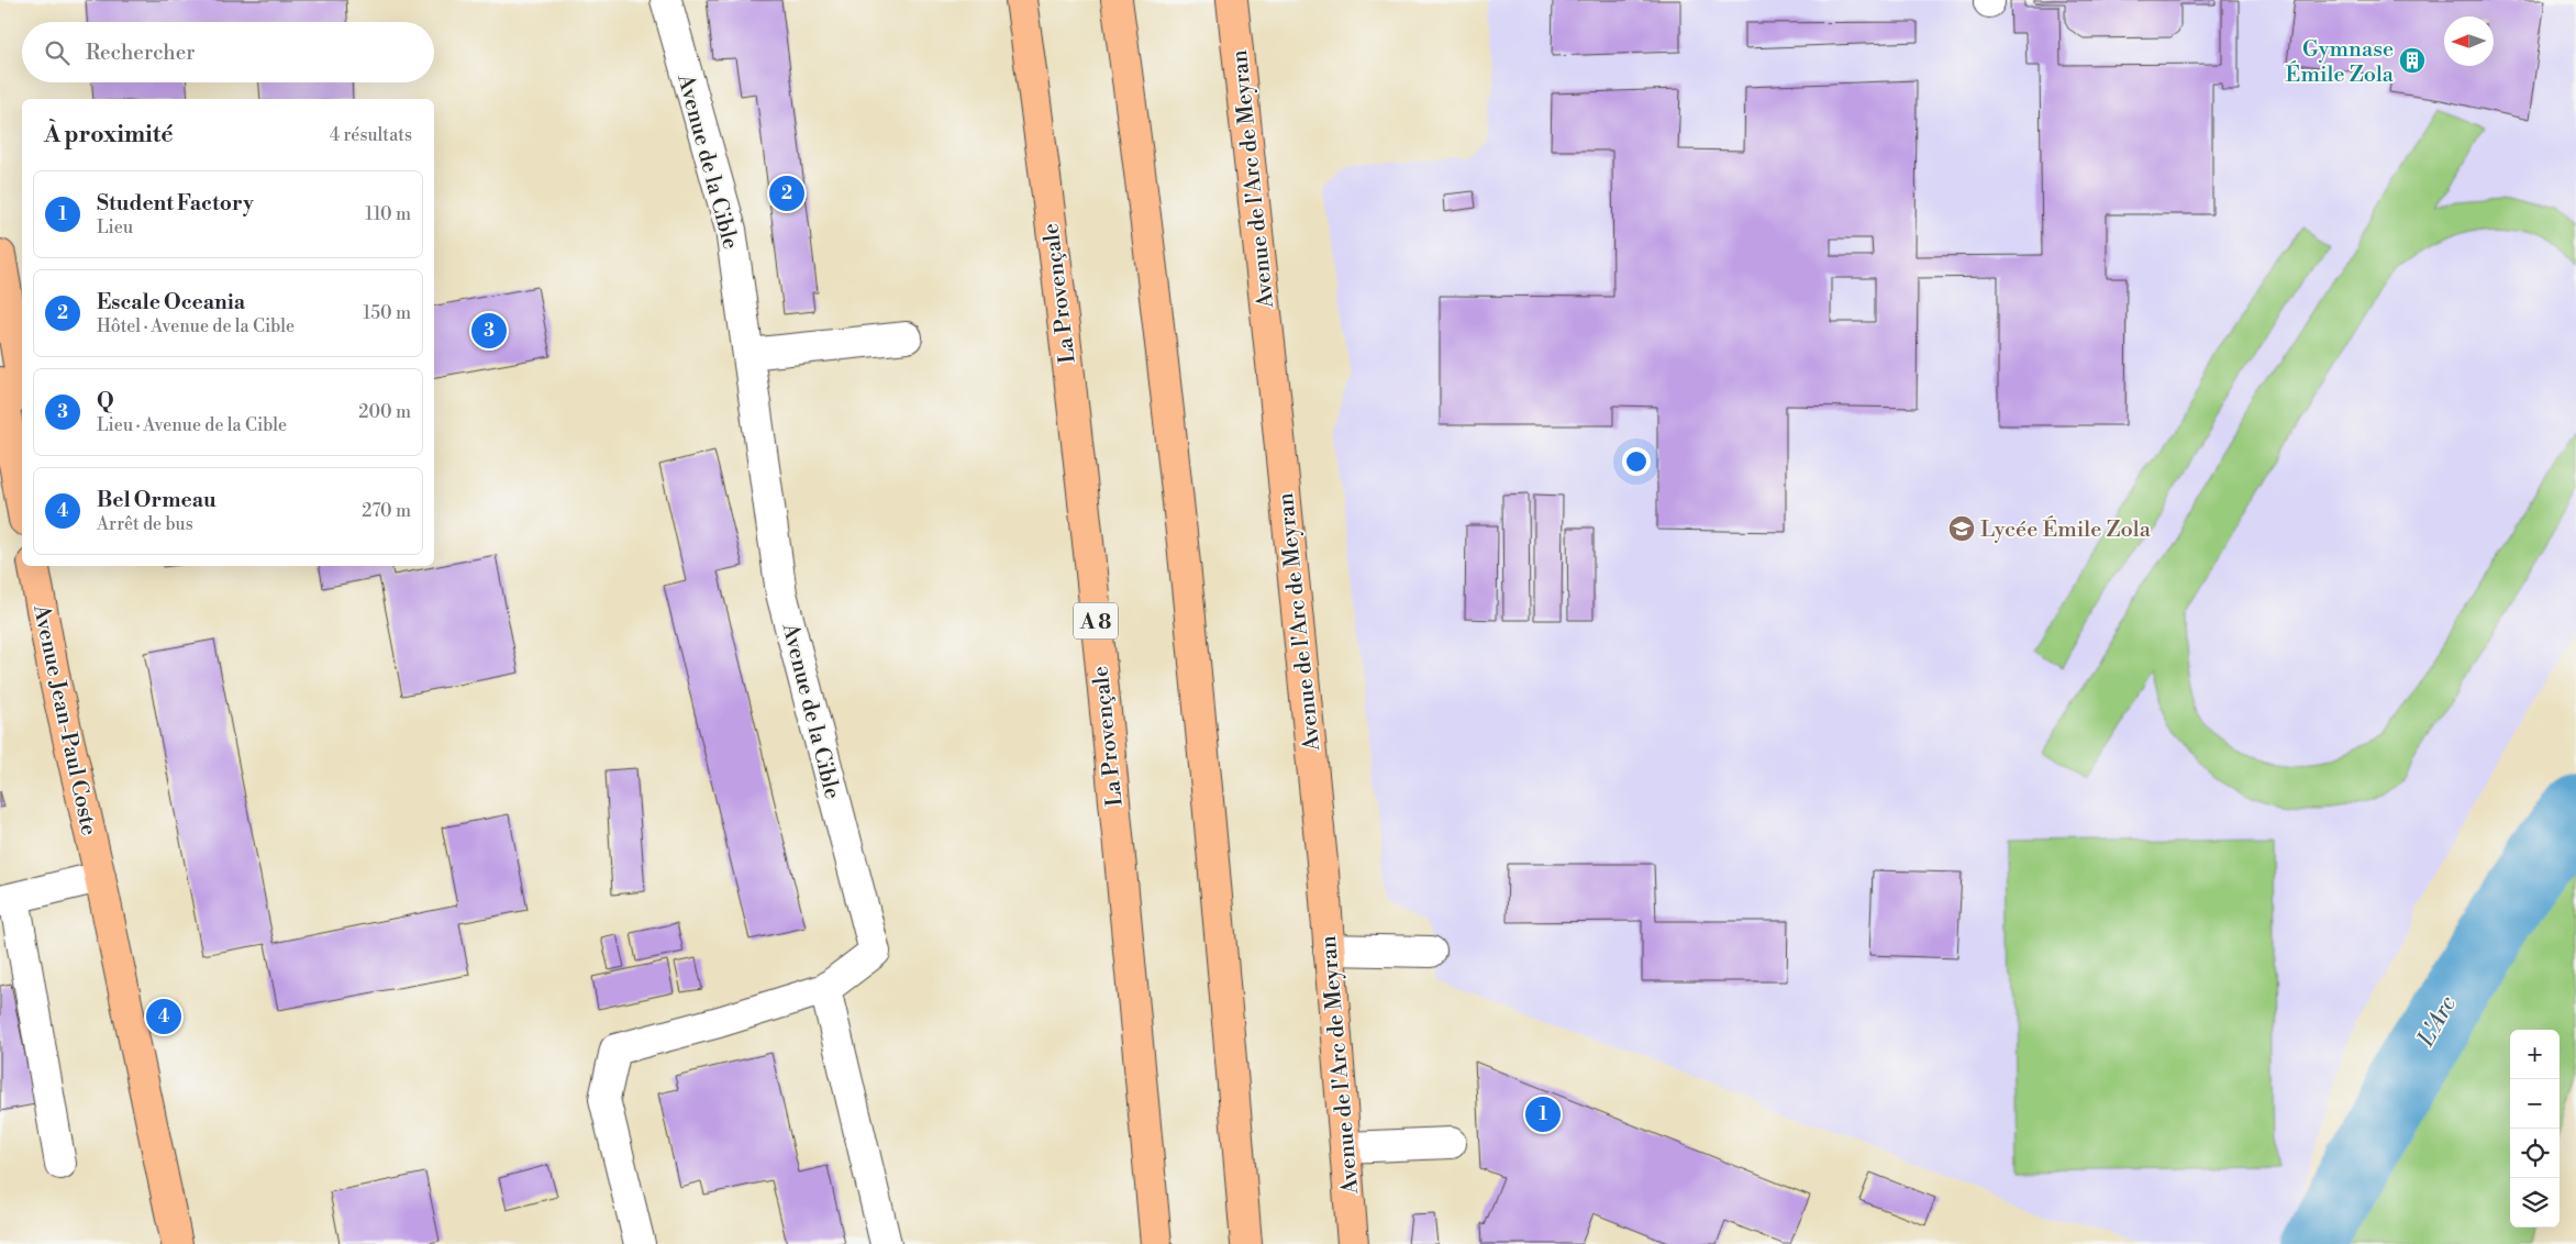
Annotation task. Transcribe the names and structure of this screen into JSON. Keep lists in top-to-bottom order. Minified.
{"streets":{"main road":["Avenue de l'Arc de Meyran","La Provençale","A 8","Avenue Jean-Paul Coste"],"street":["Avenue de la Cible"]},"water":["L'Arc"],"places":{"building":["Gymnase Émile Zola"],"school or university":["Lycée Émile Zola"]},"north":"left","page":{"search":"Rechercher","heading":["À proximité","4 résultats"],"list":[{"mark":"1","name":"Student Factory","note":"Lieu","value":"110 m"},{"mark":"2","name":"Escale Oceania","note":"Hôtel · Avenue de la Cible","value":"150 m"},{"mark":"3","name":"Q","note":"Lieu · Avenue de la Cible","value":"200 m"},{"mark":"4","name":"Bel Ormeau","note":"Arrêt de bus","value":"270 m"}],"pins":["2","3","4","1"],"map_buttons":["+","−"]}}
